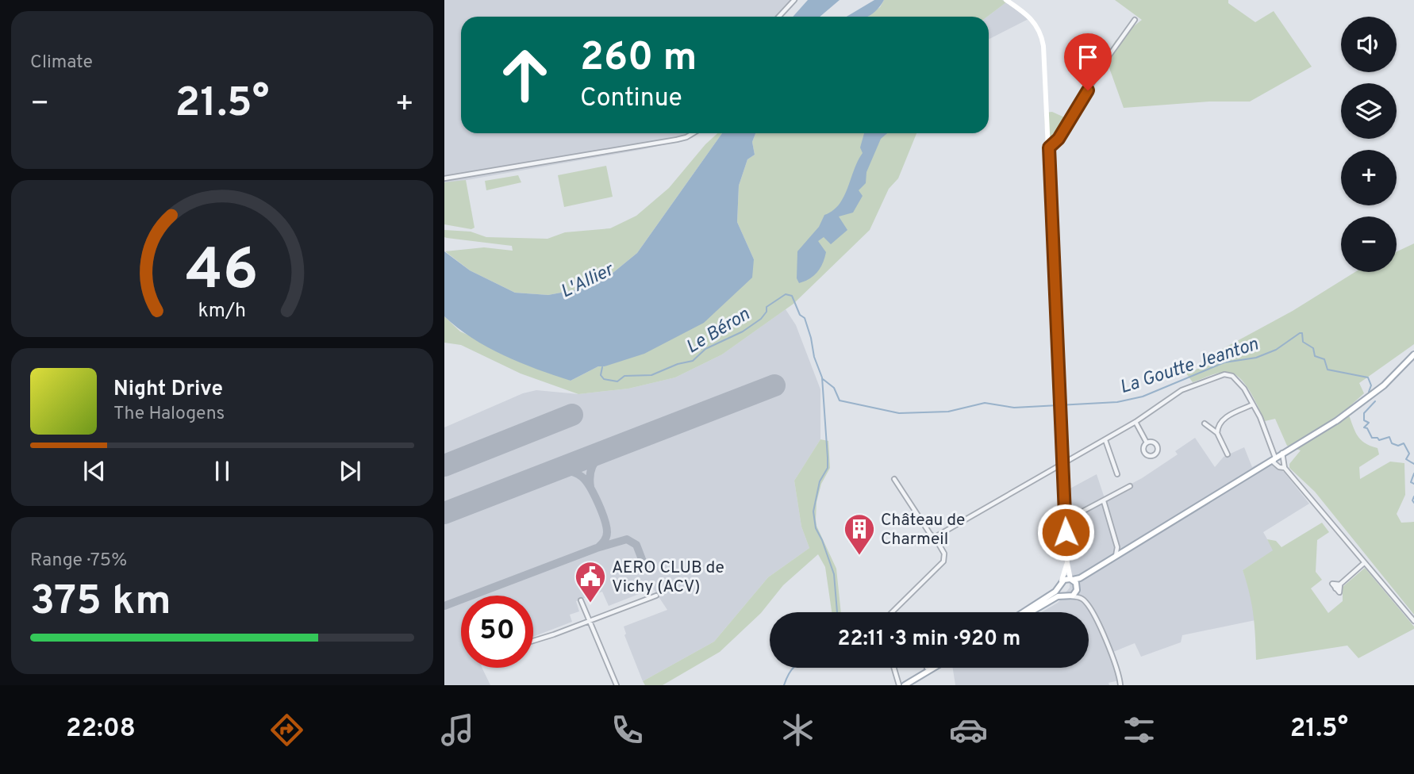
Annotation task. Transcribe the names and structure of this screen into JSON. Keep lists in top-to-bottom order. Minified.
{"water":["L'Allier","Le Béron","La Goutte Jeanton"],"places":{"building":["Château de Charmeil"],"public building":["AERO CLUB de Vichy (ACV)"]},"page":{"tile":["Climate",["Range · 75%","375 km"]],"map_buttons":["+","−"],"turn":["260 m","Continue"],"heat":["−","21.5°","+"],"song":["Night Drive","The Halogens"],"limit":"50","trip":"22:11 · 3 min · 920 m","tabs":["22:08","21.5°"],"gauge":["46","km/h"]}}
